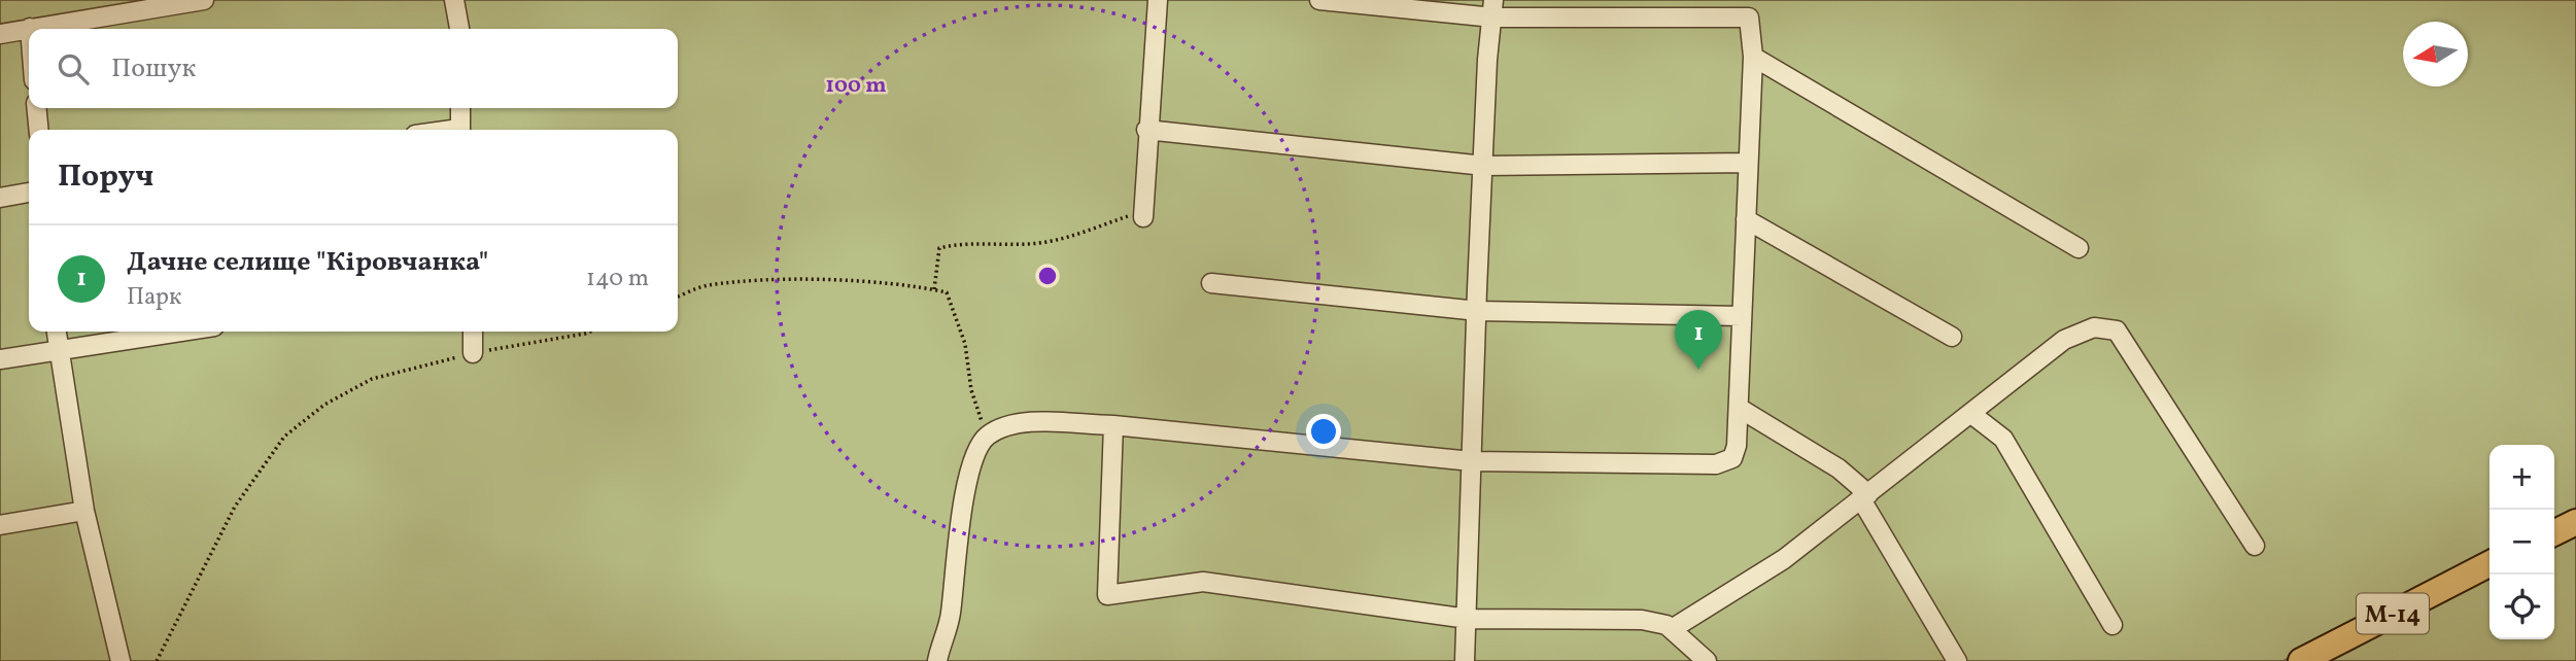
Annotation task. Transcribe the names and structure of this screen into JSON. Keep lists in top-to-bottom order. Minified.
{"streets":{"highway":["М-14"]},"north":"left","page":{"search":"Пошук","heading":"Поруч","list":[{"mark":"1","name":"Дачне селище \"Кіровчанка\"","note":"Парк","value":"140 m"}],"pins":"1","map_buttons":["+","−"]},"rings":["100 m"]}
